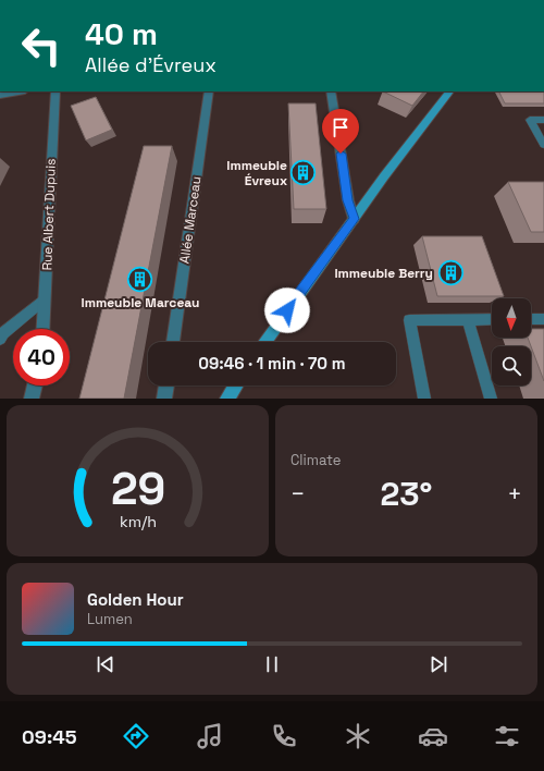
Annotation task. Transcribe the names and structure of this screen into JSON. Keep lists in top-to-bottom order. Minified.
{"streets":{"street":["Rue Albert Dupuis","Allée Marceau"]},"places":{"building":["Immeuble Évreux","Immeuble Berry","Immeuble Marceau"]},"north":"bottom","page":{"turn":["40 m","Allée d'Évreux"],"limit":"40","trip":"09:46 · 1 min · 70 m","tile":"Climate","heat":["−","23°","+"],"song":["Golden Hour","Lumen"],"tabs":"09:45","gauge":["29","km/h"]}}
